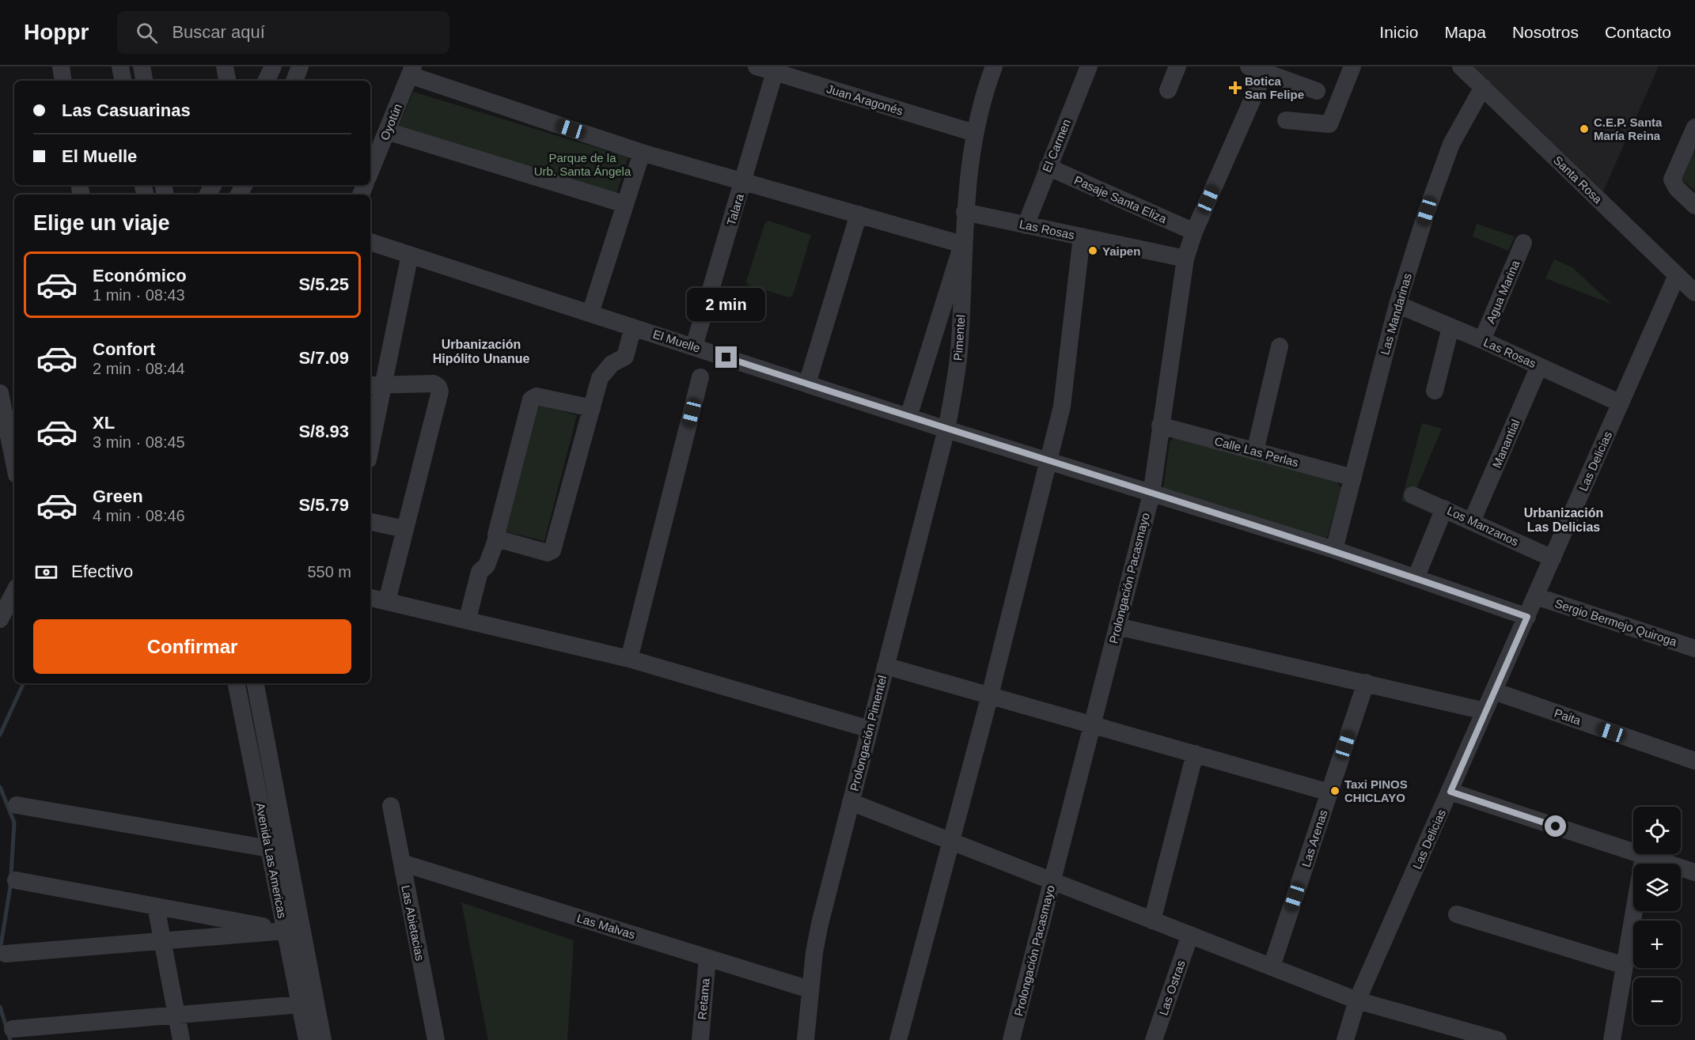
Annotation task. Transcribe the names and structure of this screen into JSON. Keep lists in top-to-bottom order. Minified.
{"streets":{"street":["Juan Aragonés","Oyotún","El Carmen","Santa Rosa","Pasaje Santa Eliza","Talara","Las Rosas","Agua Marina","Las Mandarinas","Pimentel","El Muelle","Manantial","Calle Las Perlas","Las Delicias","Los Manzanos","Prolongación Pacasmayo","Sergio Bermejo Quiroga","Paita","Prolongación Pimentel","Las Arenas","Avenida Las Americas","Las Abietacias","Las Malvas","Las Ostras","Retama"]},"crossings":[["Juan Aragonés","Talara"],["Juan Aragonés","Pimentel"],["El Carmen","Pasaje Santa Eliza"],["El Carmen","Las Rosas"],["Santa Rosa","Las Mandarinas"],["Santa Rosa","Las Delicias"],["Pasaje Santa Eliza","Prolongación Pacasmayo"],["Talara","El Muelle"],["Las Rosas","Agua Marina"],["Las Rosas","Las Mandarinas"],["Las Rosas","Pimentel"],["Las Rosas","Manantial"],["Las Rosas","Las Delicias"],["Las Rosas","Prolongación Pacasmayo"],["Las Mandarinas","El Muelle"],["Las Mandarinas","Calle Las Perlas"],["Pimentel","El Muelle"],["Pimentel","Prolongación Pimentel"],["El Muelle","Las Delicias"],["El Muelle","Prolongación Pacasmayo"],["El Muelle","Prolongación Pimentel"],["Manantial","Los Manzanos"],["Calle Las Perlas","Prolongación Pacasmayo"],["Las Delicias","Los Manzanos"],["Las Delicias","Sergio Bermejo Quiroga"],["Las Delicias","Paita"],["Prolongación Pimentel","Las Malvas"],["Las Abietacias","Las Malvas"],["Las Malvas","Retama"]],"districts":["Urbanización Hipólito Unanue","Urbanización Las Delicias"],"parks":["Parque de la Urb. Santa Ángela"],"places":{"health":["Botica San Felipe"],"other":["C.E.P. Santa María Reina","Yaipen","Taxi PINOS CHICLAYO"]},"page":{"header":"Hoppr","search":"Buscar aquí","nav":["Inicio","Mapa","Nosotros","Contacto"],"banner":["Las Casuarinas","El Muelle"],"heading":"Elige un viaje","list":[{"name":"Económico","note":"1 min · 08:43","value":"S/5.25"},{"name":"Confort","note":"2 min · 08:44","value":"S/7.09"},{"name":"XL","note":"3 min · 08:45","value":"S/8.93"},{"name":"Green","note":"4 min · 08:46","value":"S/5.79"}],"bubble":"2 min","pay":["Efectivo","550 m"],"buttons":"Confirmar","map_buttons":["+","−"]}}
